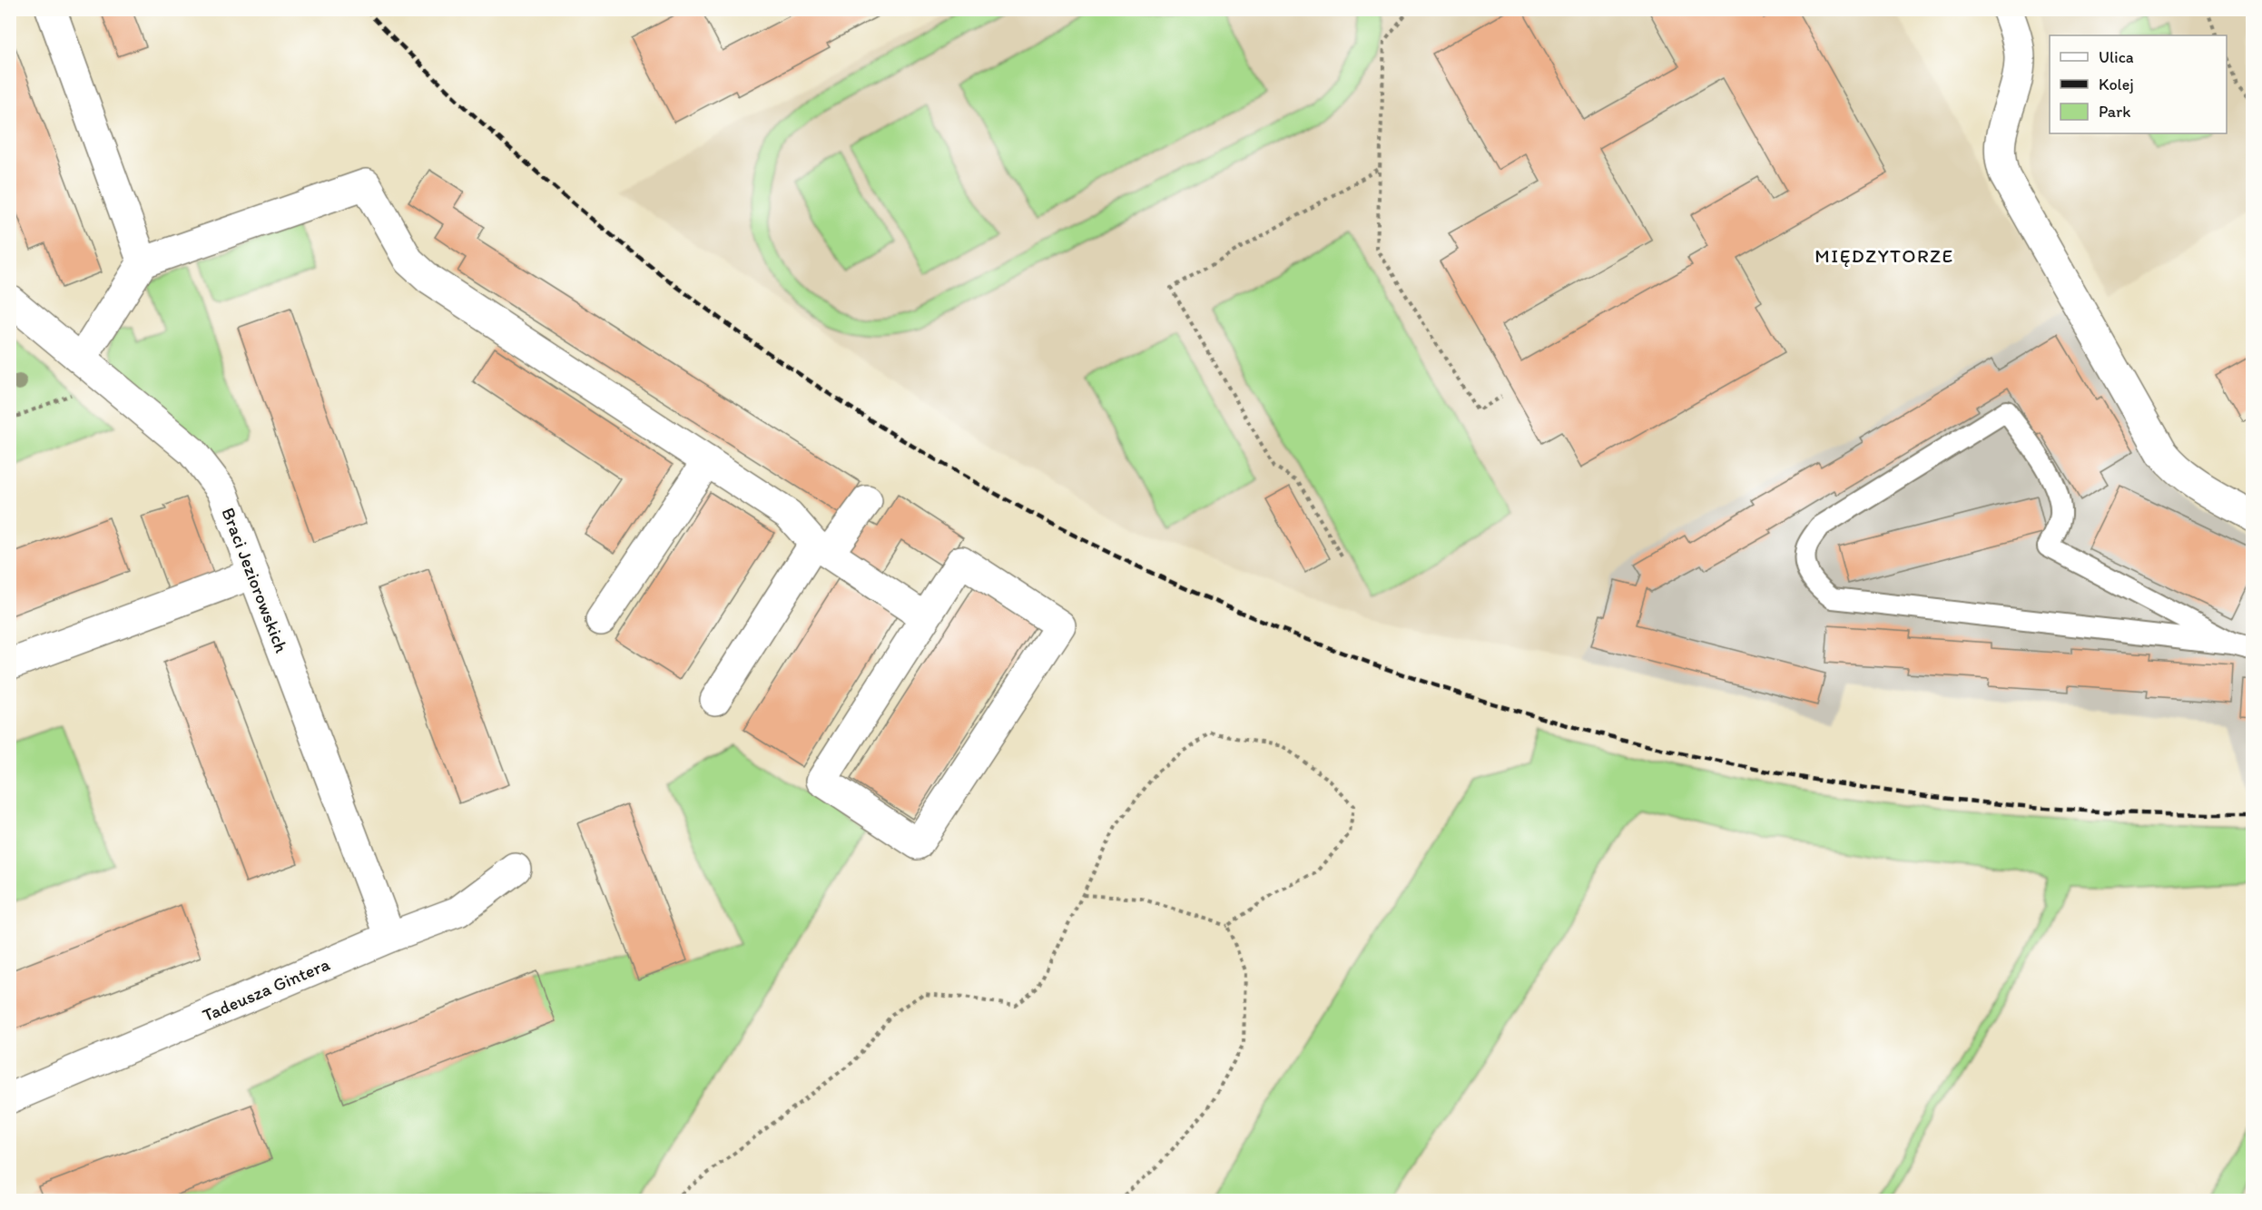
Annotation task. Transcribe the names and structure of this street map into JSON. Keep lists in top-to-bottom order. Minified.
{"streets":{"street":["Braci Jeziorowskich","Tadeusza Gintera"]},"crossings":[["Braci Jeziorowskich","Tadeusza Gintera"]],"districts":["MIĘDZYTORZE"],"legend":["Ulica","Kolej","Park"]}
